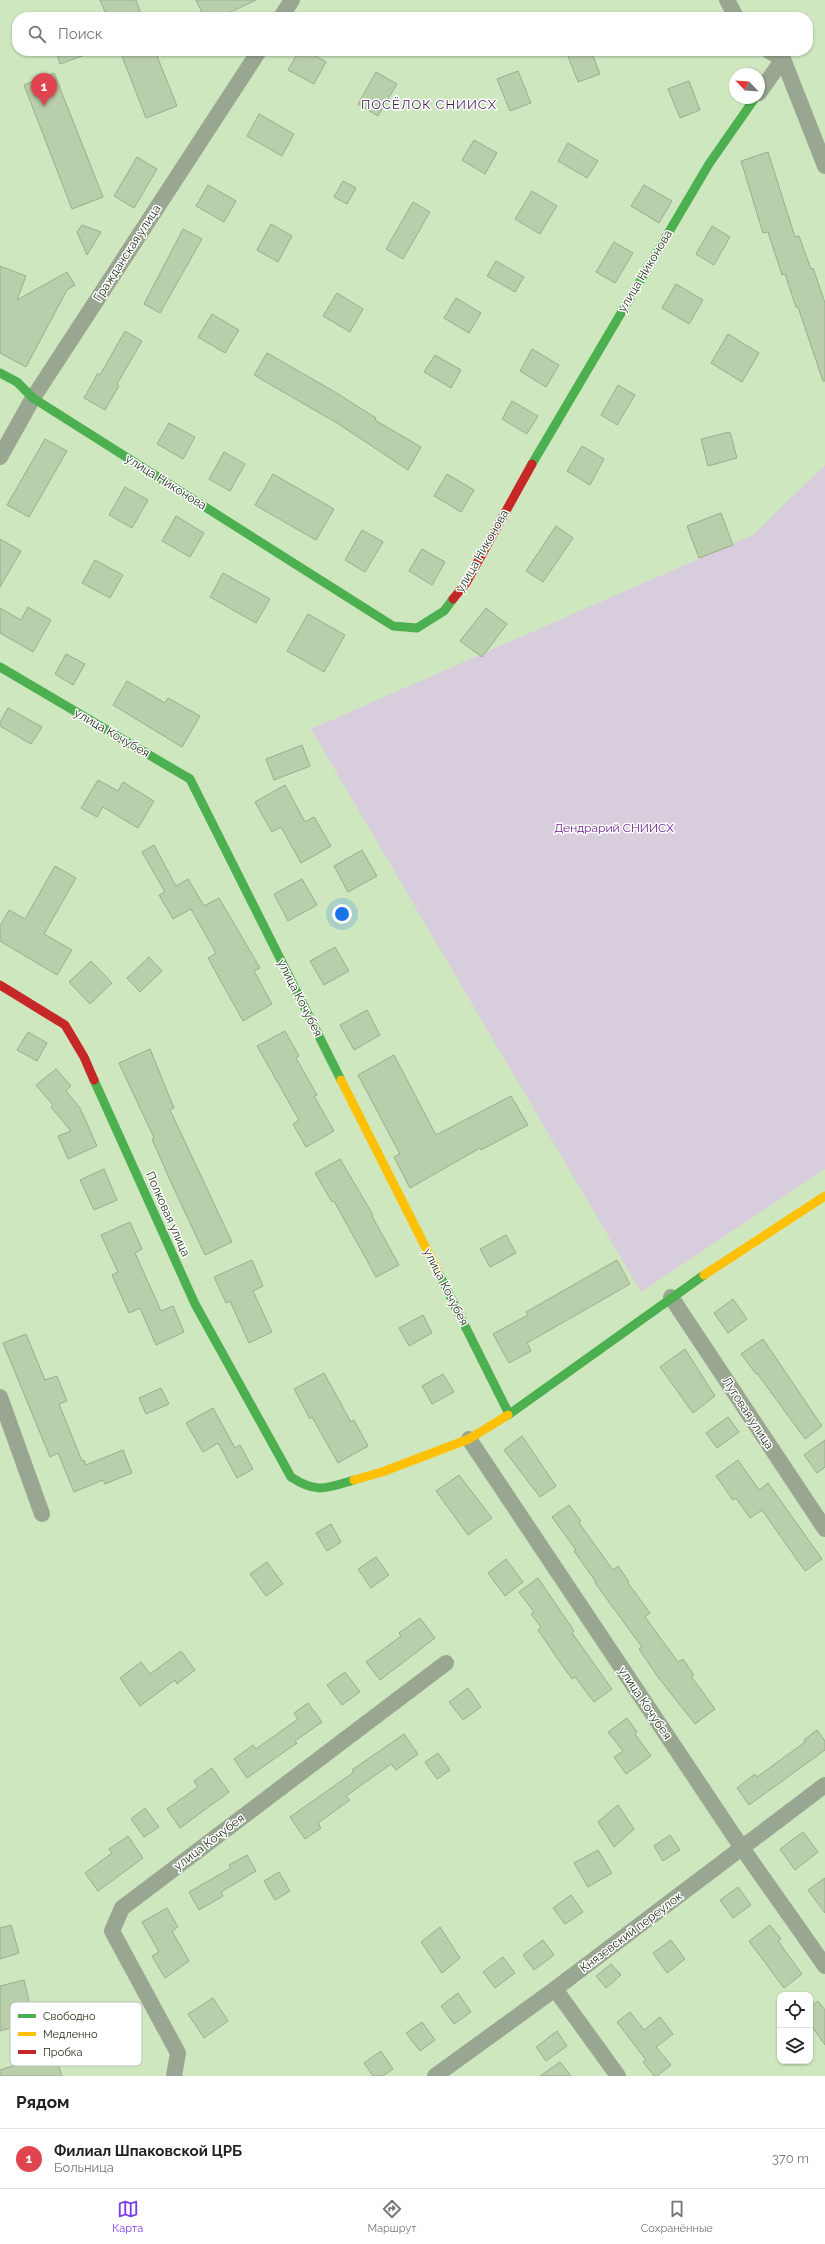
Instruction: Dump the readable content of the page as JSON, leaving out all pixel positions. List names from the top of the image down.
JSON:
{
  "streets": {
    "street": [
      "Гражданская улица",
      "улица Никонова",
      "улица Кочубея",
      "Полковая улица",
      "Луговая улица",
      "Князевский переулок"
    ]
  },
  "crossings": [
    ["Гражданская улица", "улица Никонова"],
    ["улица Кочубея", "Полковая улица"],
    ["улица Кочубея", "Князевский переулок"]
  ],
  "districts": ["ПОСЁЛОК СНИИСХ"],
  "parks": ["Дендрарий СНИИСХ"],
  "legend": ["Свободно", "Медленно", "Пробка"],
  "north": "top left",
  "page": {
    "search": "Поиск",
    "pins": "1",
    "heading": "Рядом",
    "list": [
      {
        "mark": "1",
        "name": "Филиал Шпаковской ЦРБ",
        "note": "Больница",
        "value": "370 m"
      }
    ],
    "nav": ["Карта", "Маршрут", "Сохранённые"]
  }
}
